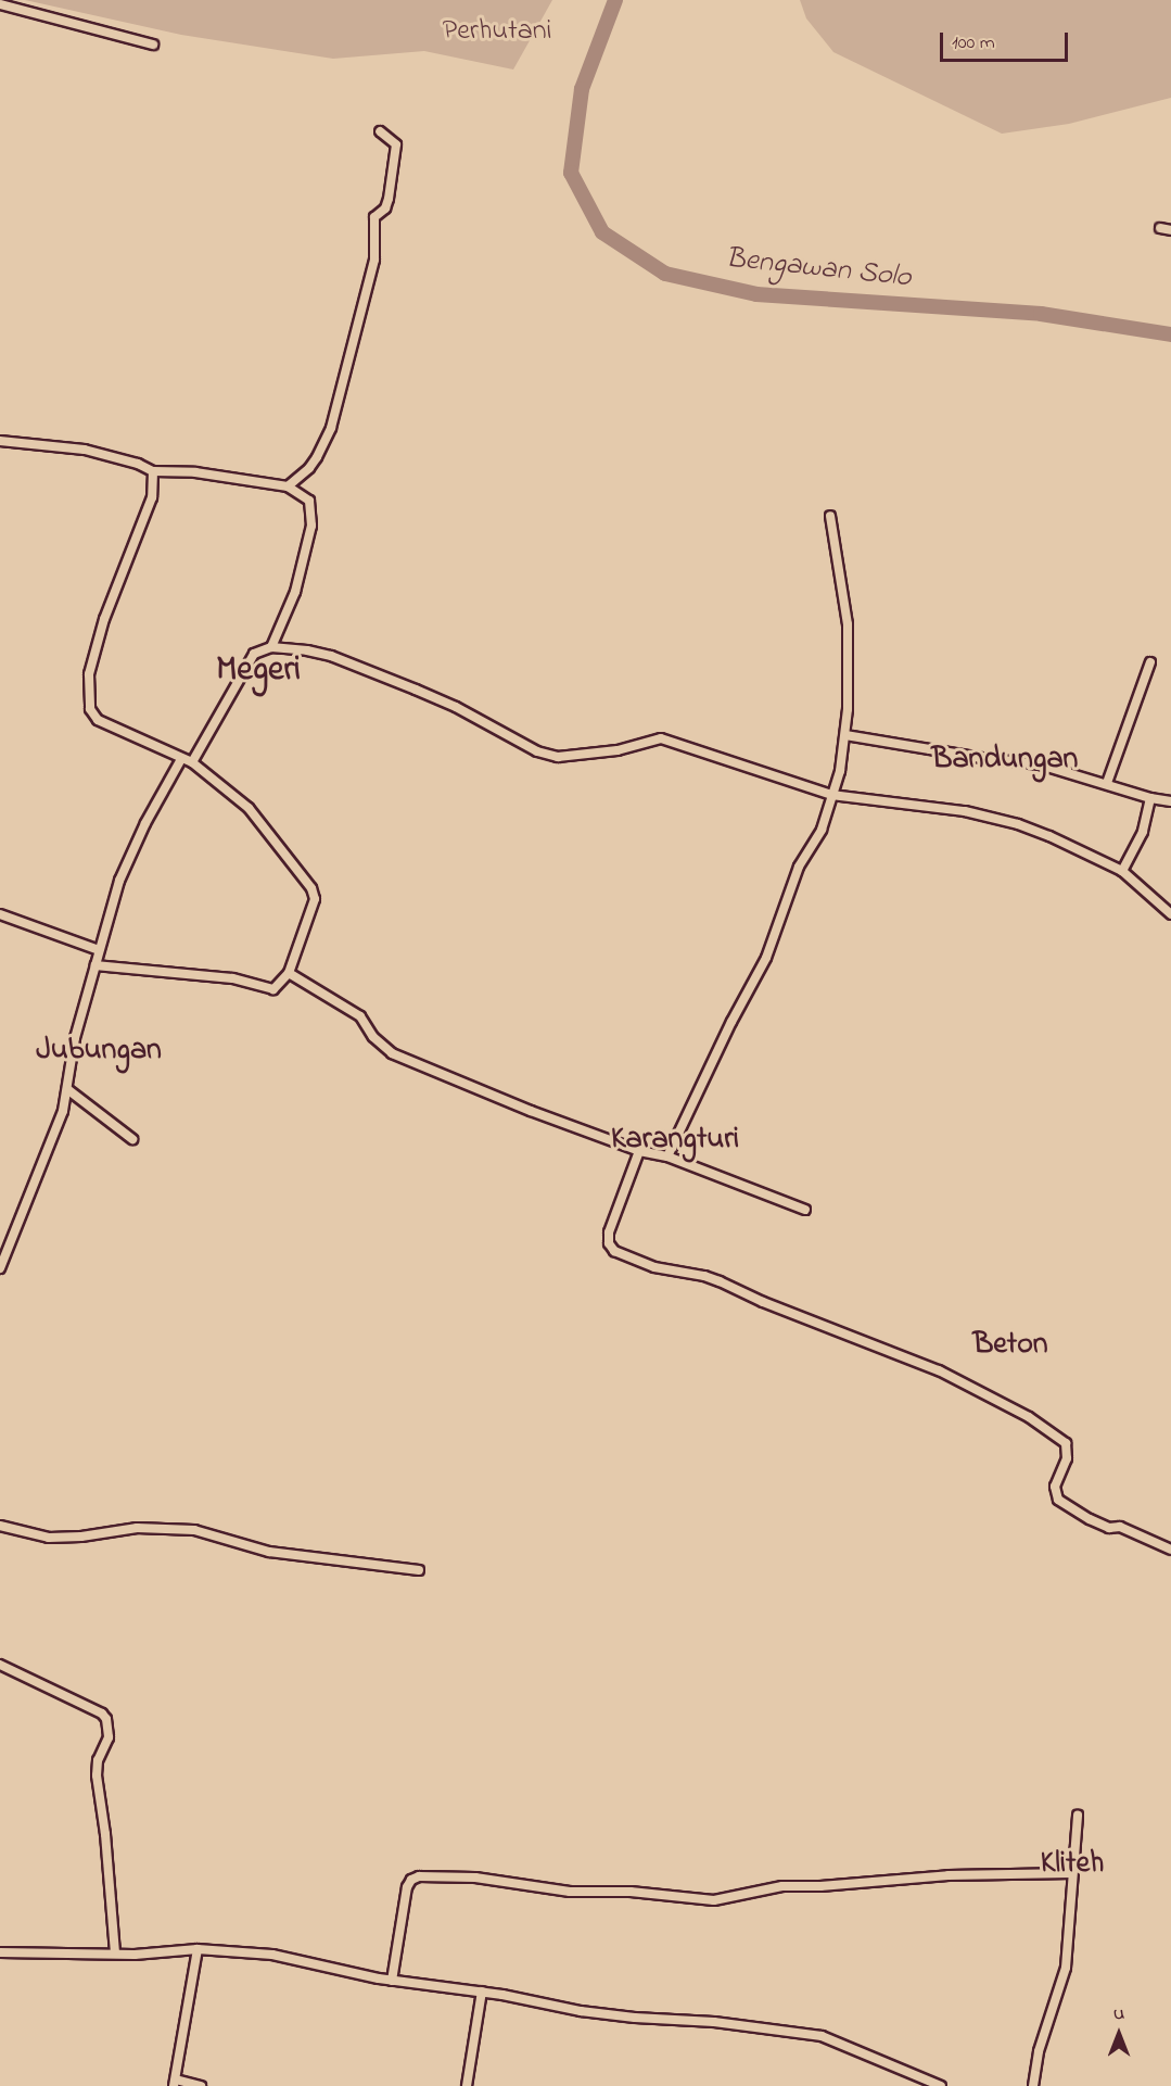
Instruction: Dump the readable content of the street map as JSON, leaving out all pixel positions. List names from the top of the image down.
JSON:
{
  "districts": [
    "Megeri",
    "Bandungan",
    "Jubungan",
    "Karangturi",
    "Beton",
    "Kliteh"
  ],
  "water": ["Bengawan Solo"],
  "parks": ["Perhutani"],
  "scale_bar": "100 m",
  "north": "top"
}
